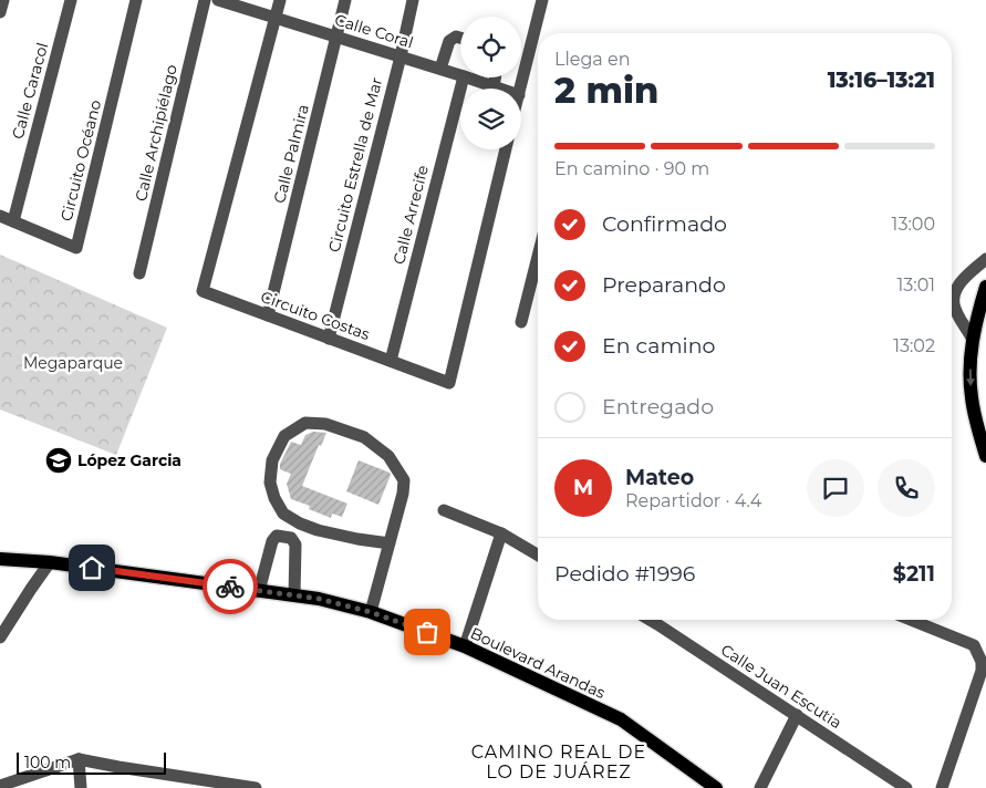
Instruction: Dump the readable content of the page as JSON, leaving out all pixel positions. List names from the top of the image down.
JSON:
{
  "streets": {
    "main road": ["Boulevard Arandas"],
    "street": [
      "Calle Coral",
      "Calle Caracol",
      "Calle Archipiélago",
      "Calle Palmira",
      "Circuito Océano",
      "Circuito Estrella de Mar",
      "Calle Arrecife",
      "Circuito Costas",
      "Calle Juan Escutia"
    ]
  },
  "crossings": [
    ["Calle Coral", "Calle Palmira"],
    ["Calle Coral", "Circuito Estrella de Mar"],
    ["Calle Coral", "Circuito Costas"],
    ["Calle Caracol", "Circuito Océano"],
    ["Calle Palmira", "Circuito Costas"],
    ["Circuito Estrella de Mar", "Circuito Costas"],
    ["Calle Arrecife", "Circuito Costas"]
  ],
  "districts": ["CAMINO REAL DE LO DE JUÁREZ"],
  "parks": ["Megaparque"],
  "places": {
    "school or university": ["López Garcia"]
  },
  "scale_bar": "100 m",
  "page": {
    "heading": ["2 min", "Llega en", "13:16–13:21"],
    "panel": [
      "Mateo",
      "Repartidor · 4.4",
      "Pedido #1996",
      "$211"
    ],
    "bar": "En camino · 90 m",
    "list": [
      ["Confirmado", "13:00"],
      ["Preparando", "13:01"],
      ["En camino", "13:02"],
      "Entregado"
    ],
    "round": "M",
    "scale": "100 m"
  }
}
